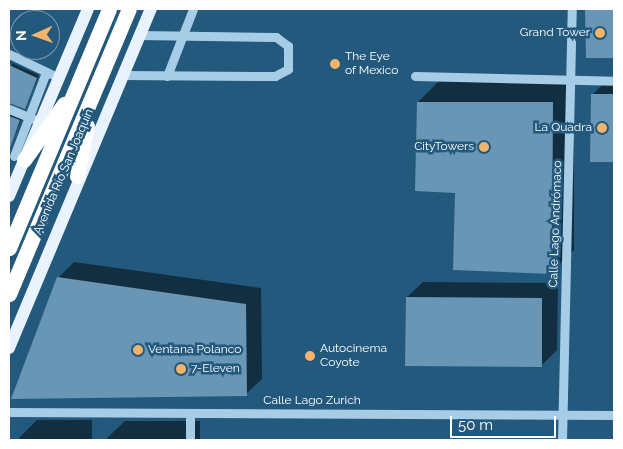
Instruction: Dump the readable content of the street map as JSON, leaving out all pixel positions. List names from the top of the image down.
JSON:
{
  "streets": {
    "highway": ["Avenida Río San Joaquín"],
    "street": ["Calle Lago Andrómaco", "Calle Lago Zurich"]
  },
  "crossings": [
    ["Calle Lago Andrómaco", "Calle Lago Zurich"]
  ],
  "places": [
    "Grand Tower",
    "The Eye of Mexico",
    "La Quadra",
    "CityTowers",
    "Ventana Polanco",
    "Autocinema Coyote",
    "7-Eleven"
  ],
  "scale_bar": "50 m",
  "north": "left"
}
